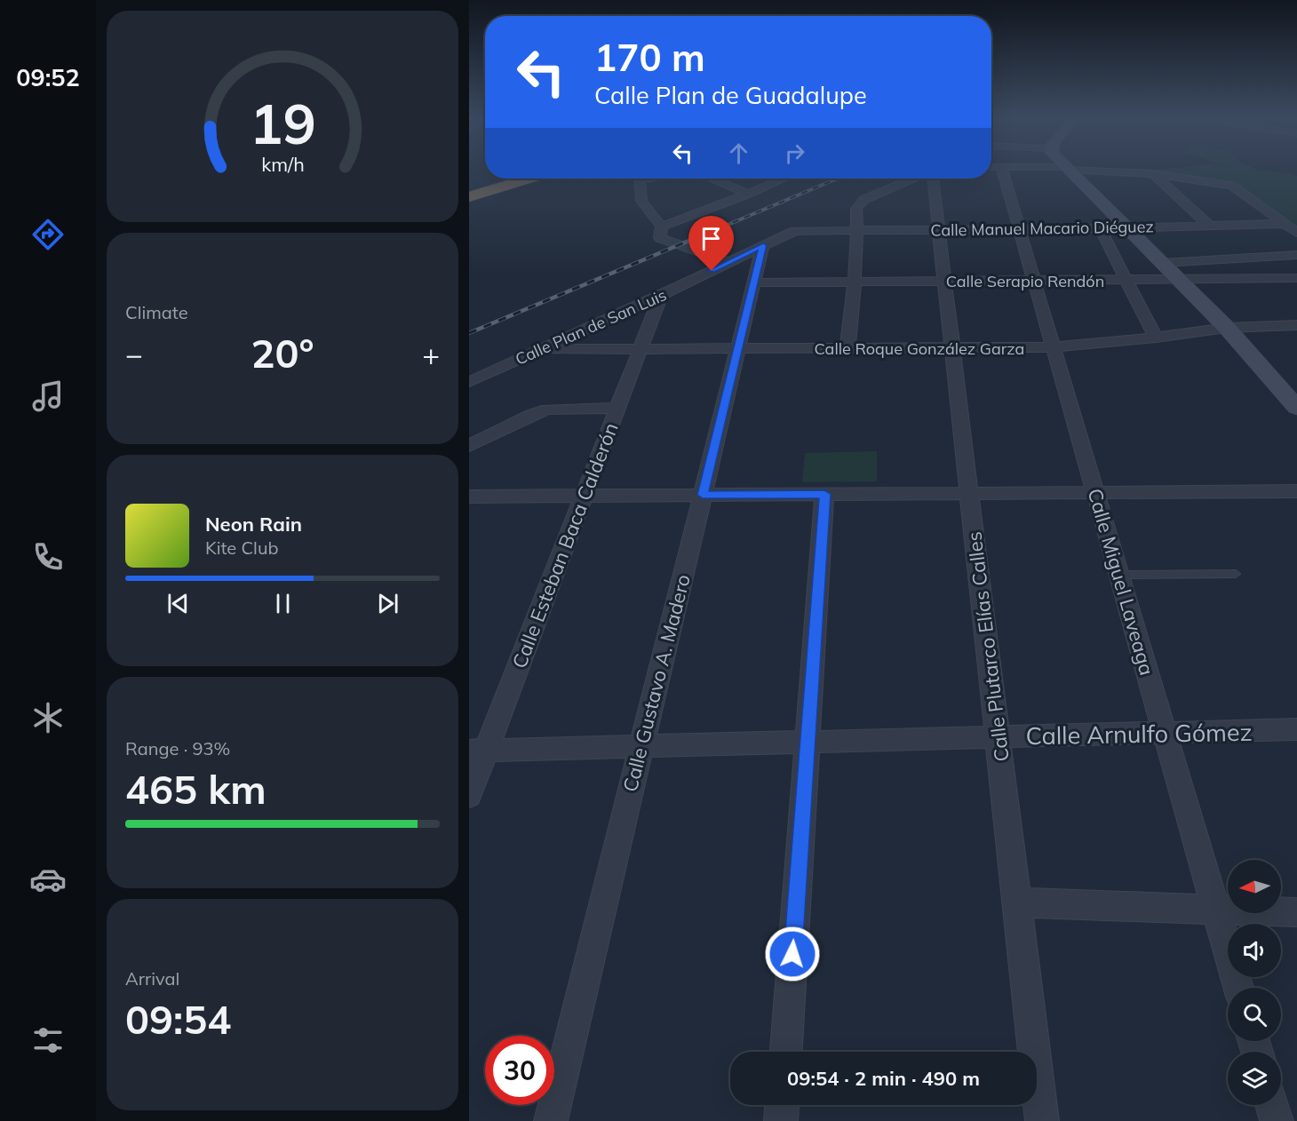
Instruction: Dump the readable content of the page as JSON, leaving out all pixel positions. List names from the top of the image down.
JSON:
{
  "streets": {
    "street": [
      "Calle Manuel Macario Diéguez",
      "Calle Serapio Rendón",
      "Calle Plan de San Luis",
      "Calle Roque González Garza",
      "Calle Esteban Baca Calderón",
      "Calle Miguel Laveaga",
      "Calle Plutarco Elías Calles",
      "Calle Gustavo A. Madero",
      "Calle Arnulfo Gómez"
    ]
  },
  "crossings": [
    ["Calle Manuel Macario Diéguez", "Calle Plan de San Luis"],
    ["Calle Manuel Macario Diéguez", "Calle Miguel Laveaga"],
    ["Calle Manuel Macario Diéguez", "Calle Plutarco Elías Calles"],
    ["Calle Serapio Rendón", "Calle Miguel Laveaga"],
    ["Calle Serapio Rendón", "Calle Plutarco Elías Calles"],
    ["Calle Serapio Rendón", "Calle Gustavo A. Madero"],
    ["Calle Plan de San Luis", "Calle Roque González Garza"],
    ["Calle Plan de San Luis", "Calle Esteban Baca Calderón"],
    ["Calle Plan de San Luis", "Calle Gustavo A. Madero"],
    ["Calle Roque González Garza", "Calle Esteban Baca Calderón"],
    ["Calle Roque González Garza", "Calle Miguel Laveaga"],
    ["Calle Roque González Garza", "Calle Plutarco Elías Calles"],
    ["Calle Roque González Garza", "Calle Gustavo A. Madero"],
    ["Calle Esteban Baca Calderón", "Calle Arnulfo Gómez"],
    ["Calle Miguel Laveaga", "Calle Arnulfo Gómez"],
    ["Calle Plutarco Elías Calles", "Calle Arnulfo Gómez"],
    ["Calle Gustavo A. Madero", "Calle Arnulfo Gómez"]
  ],
  "north": "left",
  "page": {
    "tabs": "09:52",
    "turn": ["170 m", "Calle Plan de Guadalupe"],
    "tile": [
      "Climate",
      ["Range · 93%", "465 km"],
      ["Arrival", "09:54"]
    ],
    "heat": ["−", "20°", "+"],
    "song": ["Neon Rain", "Kite Club"],
    "limit": "30",
    "trip": "09:54 · 2 min · 490 m",
    "gauge": ["19", "km/h"]
  }
}
